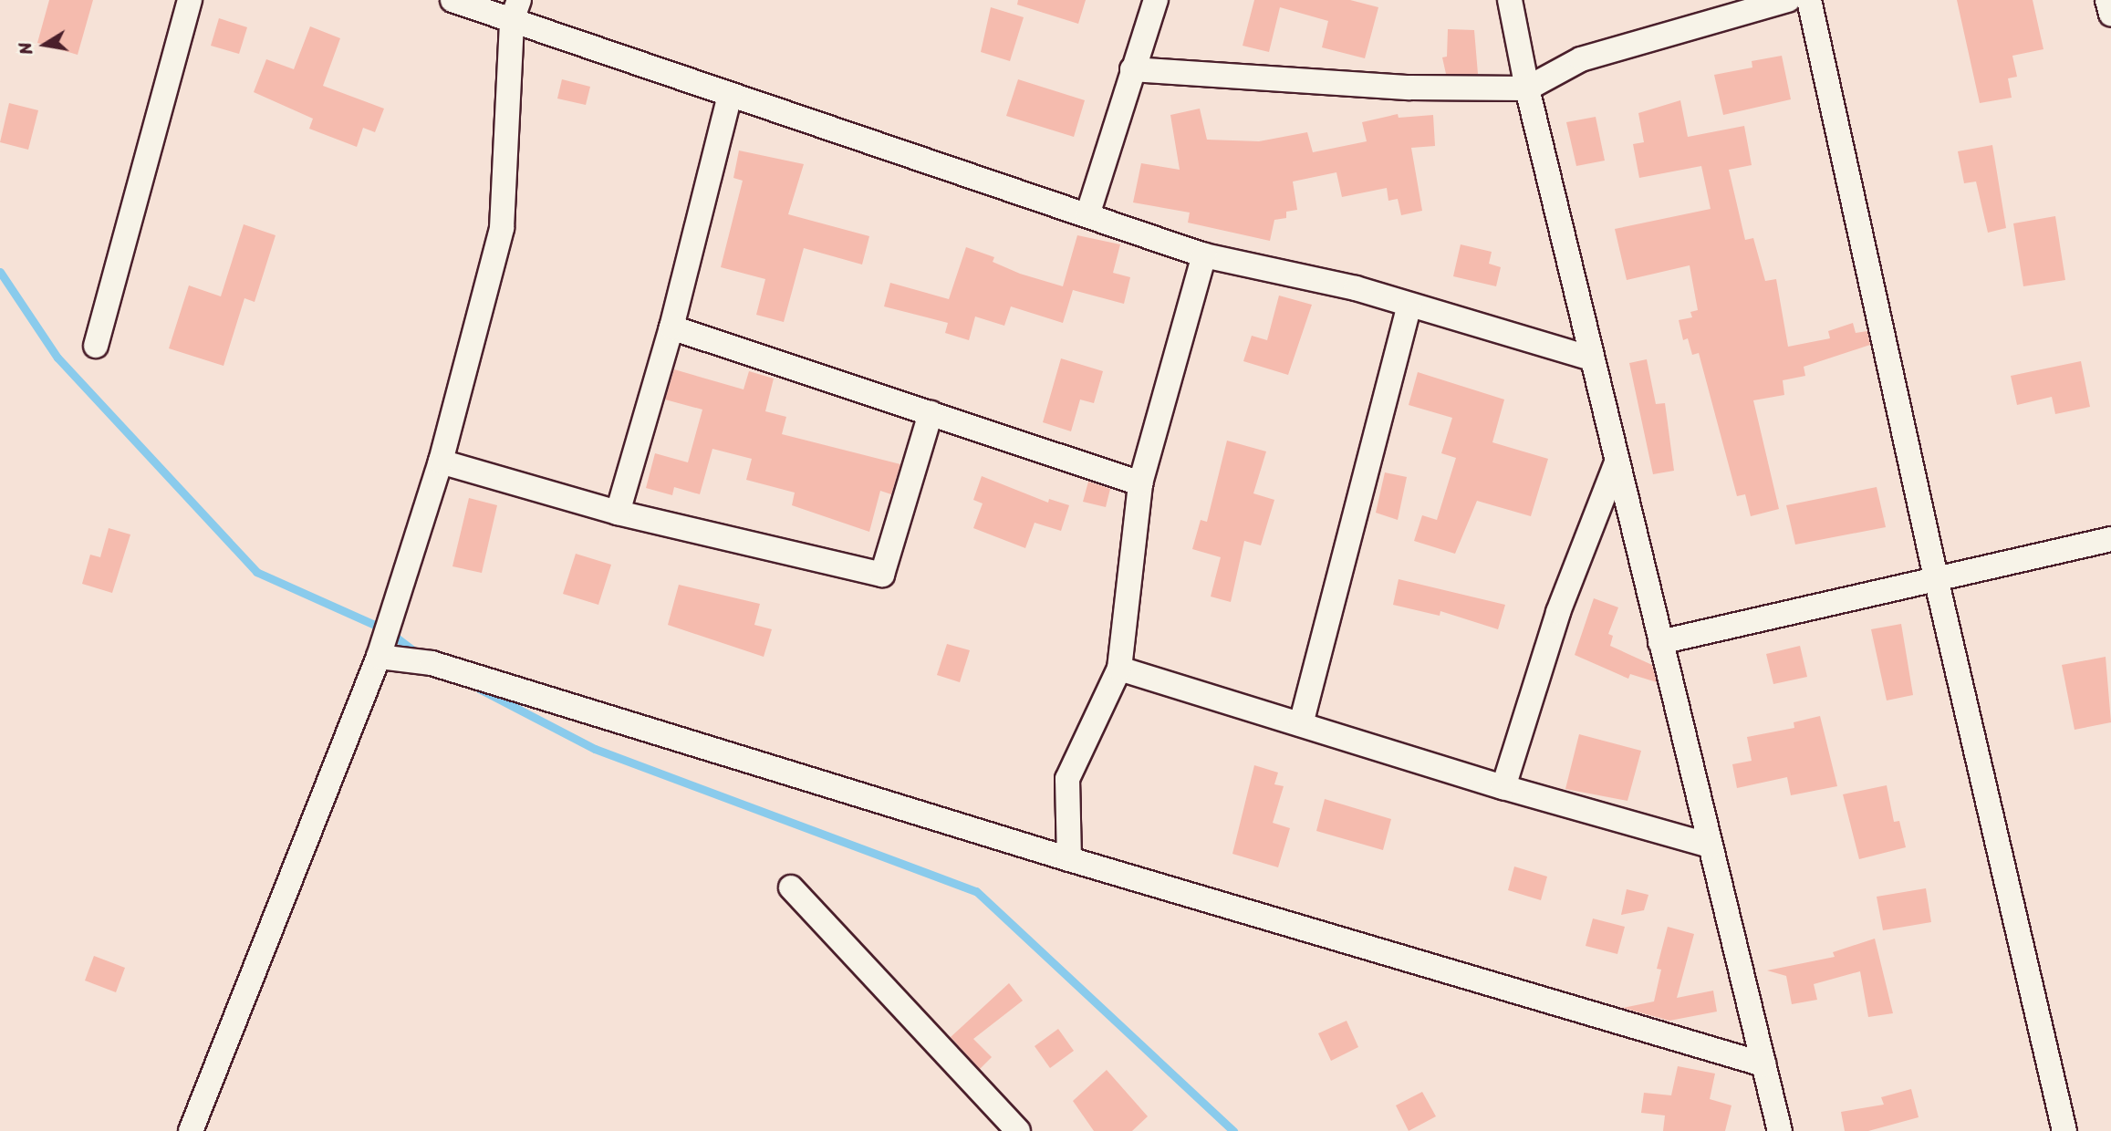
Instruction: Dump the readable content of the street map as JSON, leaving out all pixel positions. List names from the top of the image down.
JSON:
{
  "north": "left"
}
